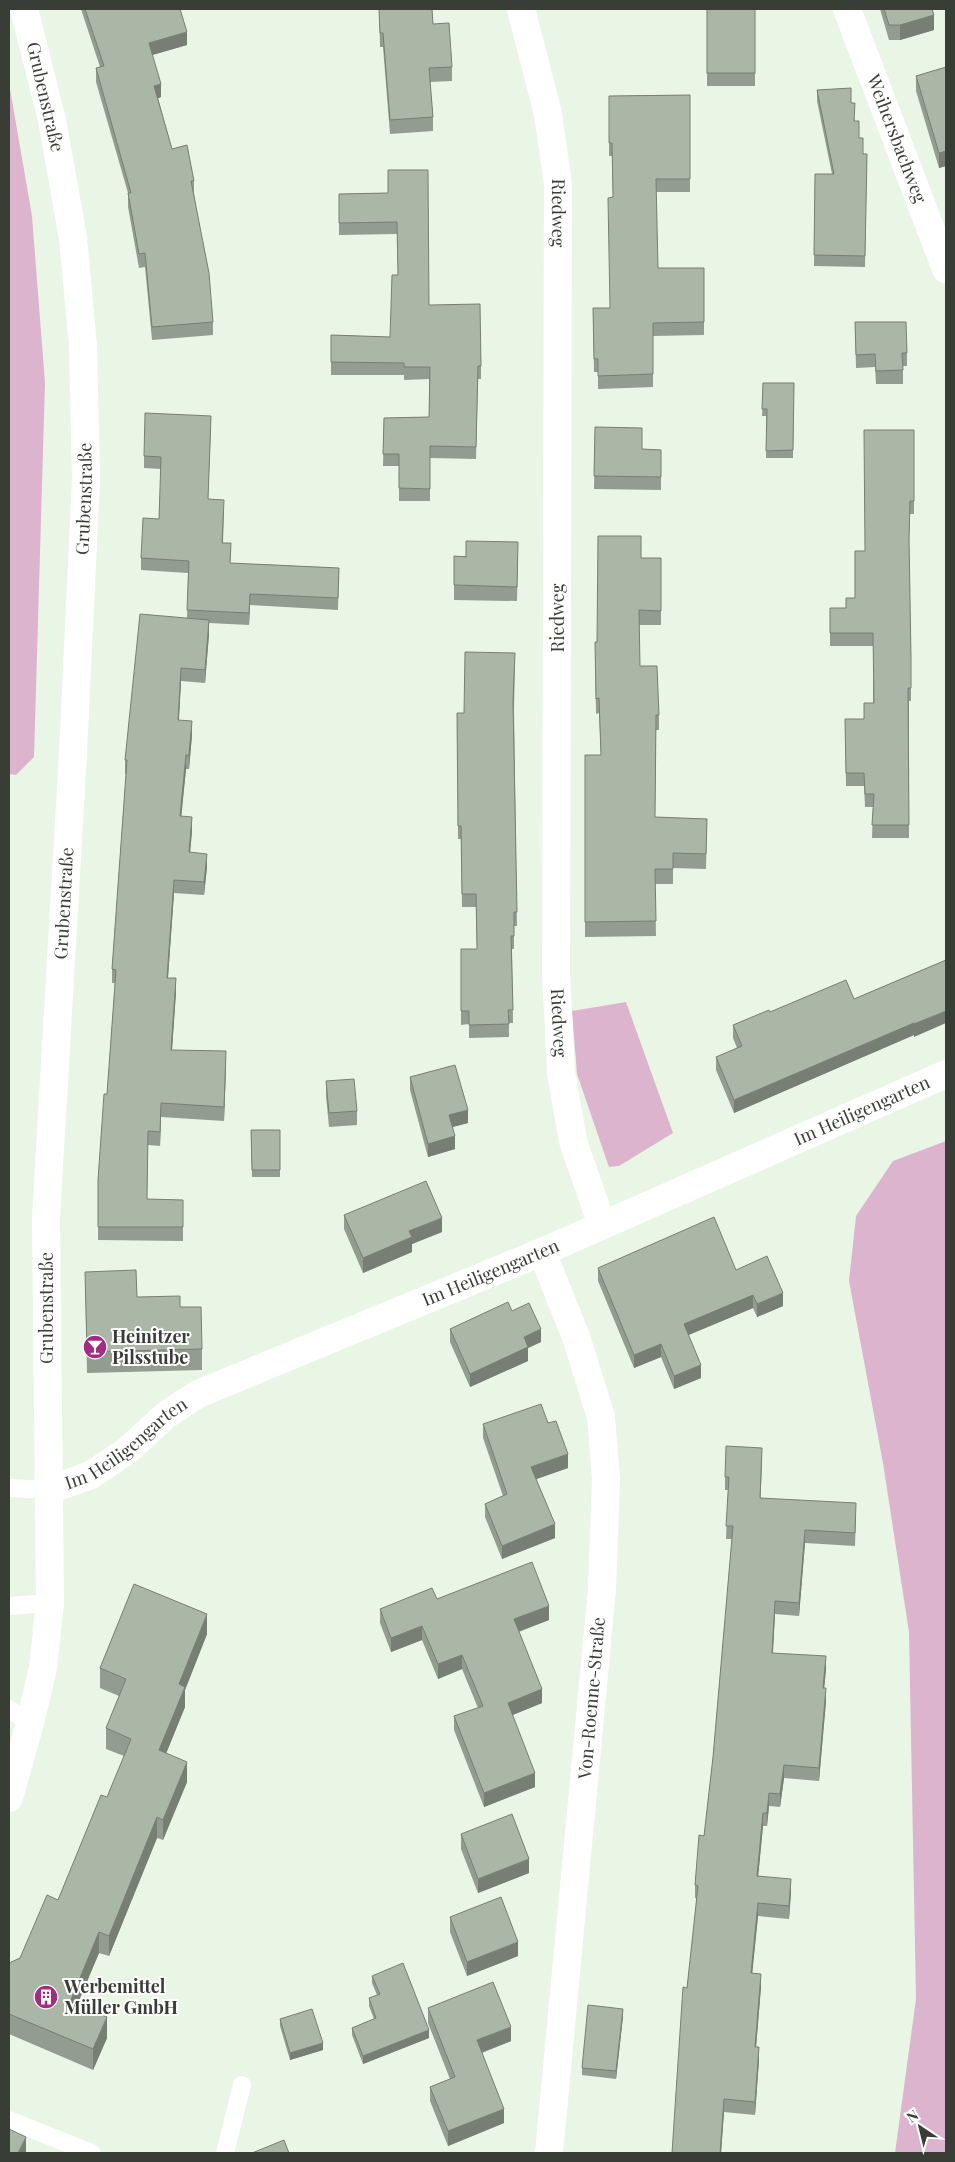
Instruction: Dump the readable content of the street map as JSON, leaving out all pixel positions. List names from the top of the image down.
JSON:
{
  "streets": {
    "street": [
      "Grubenstraße",
      "Weihersbachweg",
      "Riedweg",
      "Im Heiligengarten",
      "Von-Roenne-Straße"
    ]
  },
  "crossings": [
    ["Grubenstraße", "Im Heiligengarten"],
    ["Riedweg", "Im Heiligengarten"],
    ["Im Heiligengarten", "Von-Roenne-Straße"]
  ],
  "places": {
    "bar": ["Heinitzer Pilsstube"],
    "building": ["Werbemittel Müller GmbH"]
  },
  "north": "top left"
}
